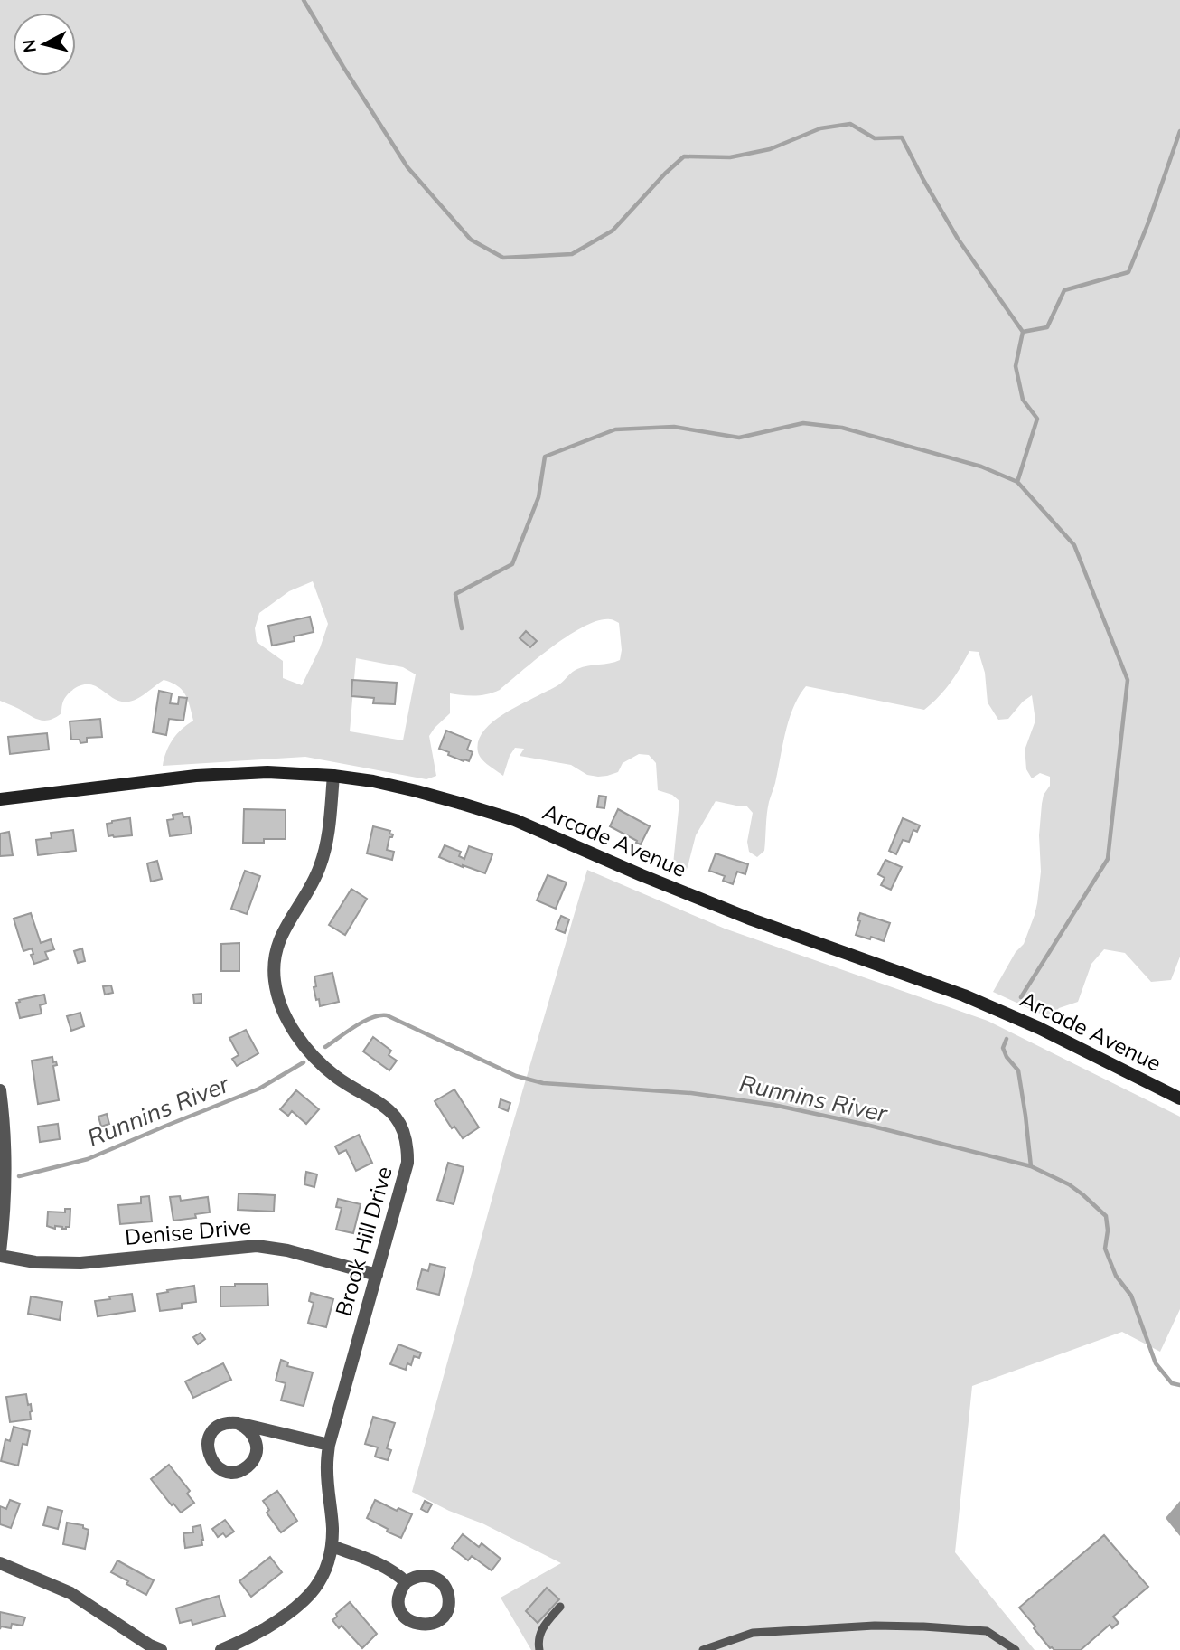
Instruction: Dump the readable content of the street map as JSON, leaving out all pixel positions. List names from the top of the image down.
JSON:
{
  "streets": {
    "main road": ["Arcade Avenue"],
    "street": ["Denise Drive", "Brook Hill Drive"]
  },
  "crossings": [
    ["Arcade Avenue", "Brook Hill Drive"],
    ["Denise Drive", "Brook Hill Drive"]
  ],
  "water": ["Runnins River"],
  "north": "left"
}
